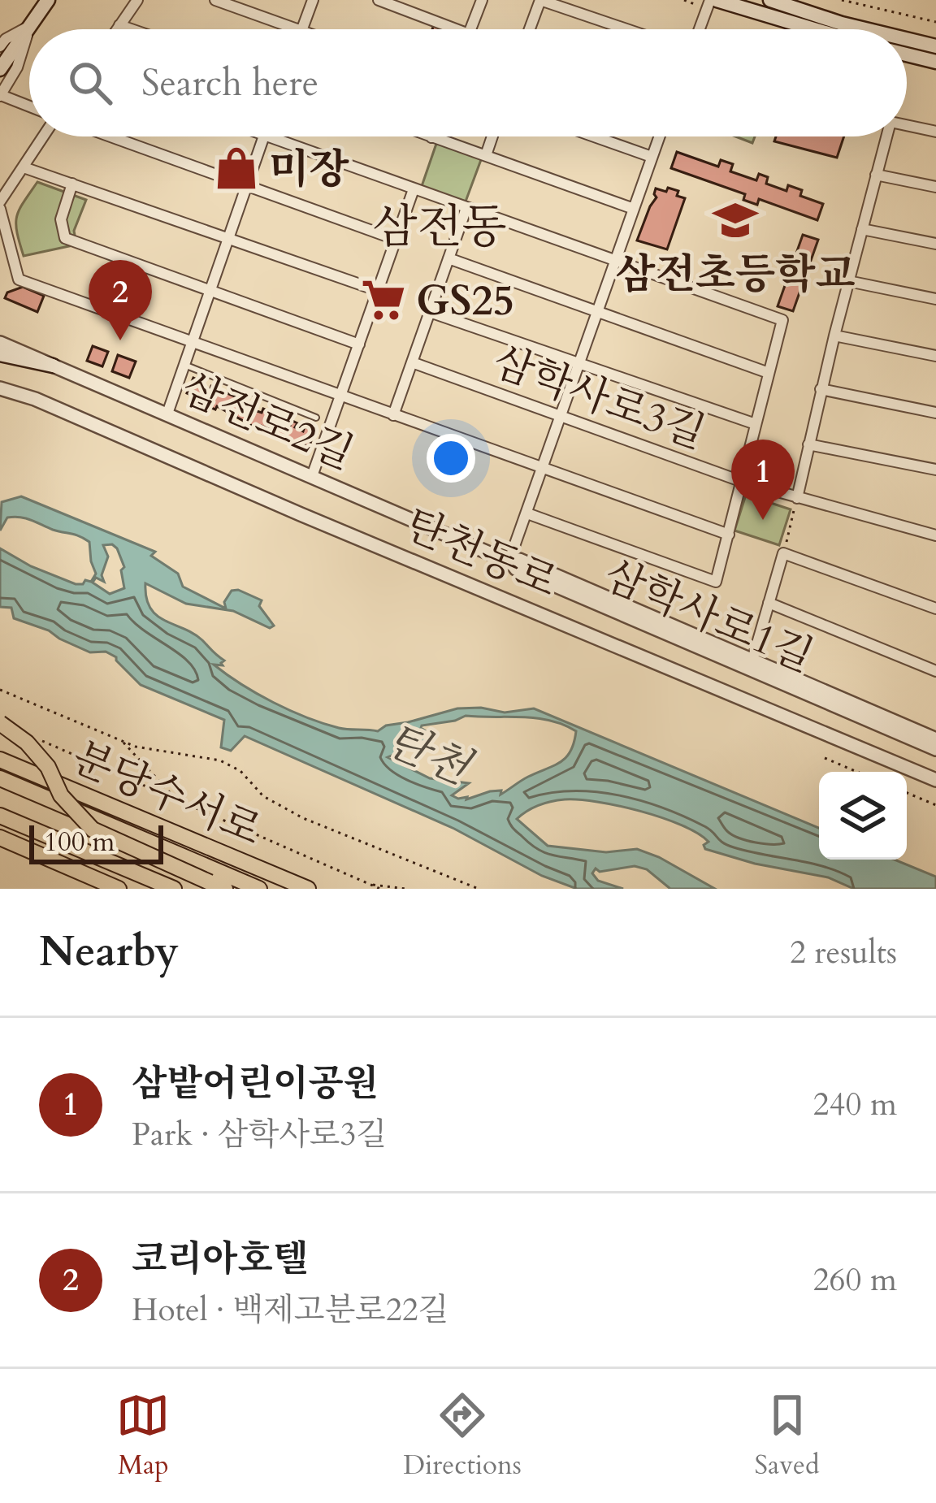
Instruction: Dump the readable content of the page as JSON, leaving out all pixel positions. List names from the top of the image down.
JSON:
{
  "streets": {
    "main road": ["분당수서로"],
    "street": [
      "삼학사로3길",
      "삼전로2길",
      "탄천동로",
      "삼학사로1길"
    ]
  },
  "crossings": [
    ["삼전로2길", "삼학사로1길"]
  ],
  "districts": ["삼전동"],
  "water": ["탄천"],
  "places": {
    "shop": ["미장"],
    "school or university": ["삼전초등학교"],
    "supermarket": ["GS25"]
  },
  "scale_bar": "100 m",
  "page": {
    "search": "Search here",
    "pins": ["2", "1"],
    "scale": "100 m",
    "heading": ["Nearby", "2 results"],
    "list": [
      {
        "mark": "1",
        "name": "삼밭어린이공원",
        "note": "Park · 삼학사로3길",
        "value": "240 m"
      },
      {
        "mark": "2",
        "name": "코리아호텔",
        "note": "Hotel · 백제고분로22길",
        "value": "260 m"
      }
    ],
    "nav": ["Map", "Directions", "Saved"]
  }
}
